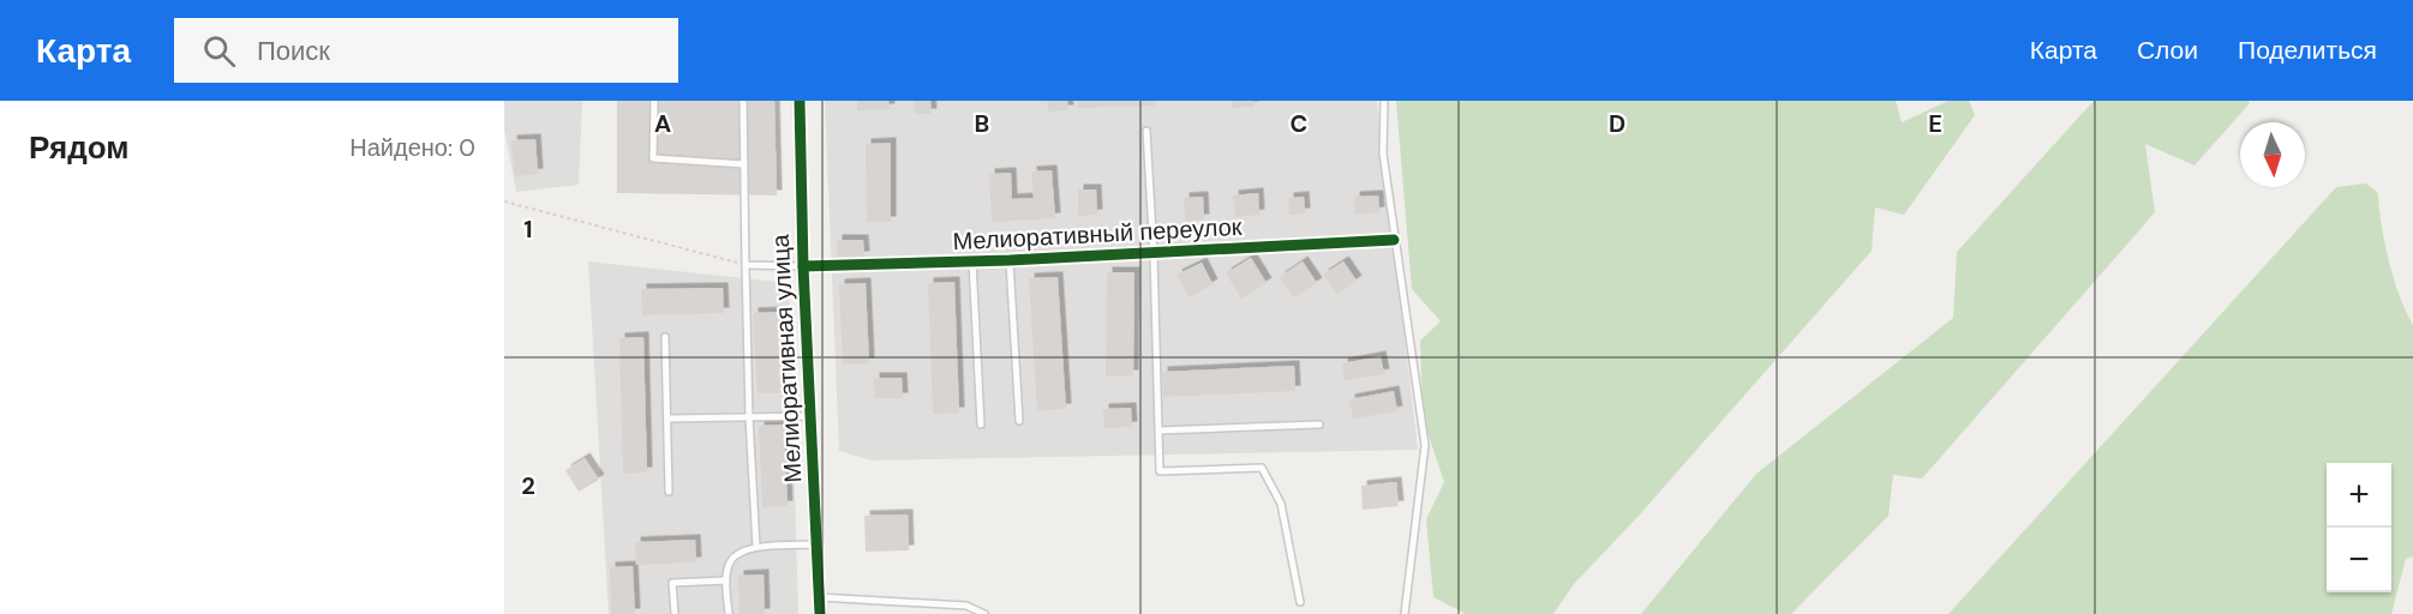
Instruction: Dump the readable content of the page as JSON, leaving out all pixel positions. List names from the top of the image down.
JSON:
{
  "streets": {
    "street": ["Мелиоративный переулок", "Мелиоративная улица"]
  },
  "crossings": [
    ["Мелиоративный переулок", "Мелиоративная улица"]
  ],
  "north": "bottom",
  "page": {
    "header": "Карта",
    "search": "Поиск",
    "nav": ["Карта", "Слои", "Поделиться"],
    "heading": ["Рядом", "Найдено: 0"],
    "map_buttons": ["+", "−"]
  },
  "grid": {
    "columns": [
      "A",
      "B",
      "C",
      "D",
      "E"
    ],
    "rows": ["1", "2"]
  }
}
